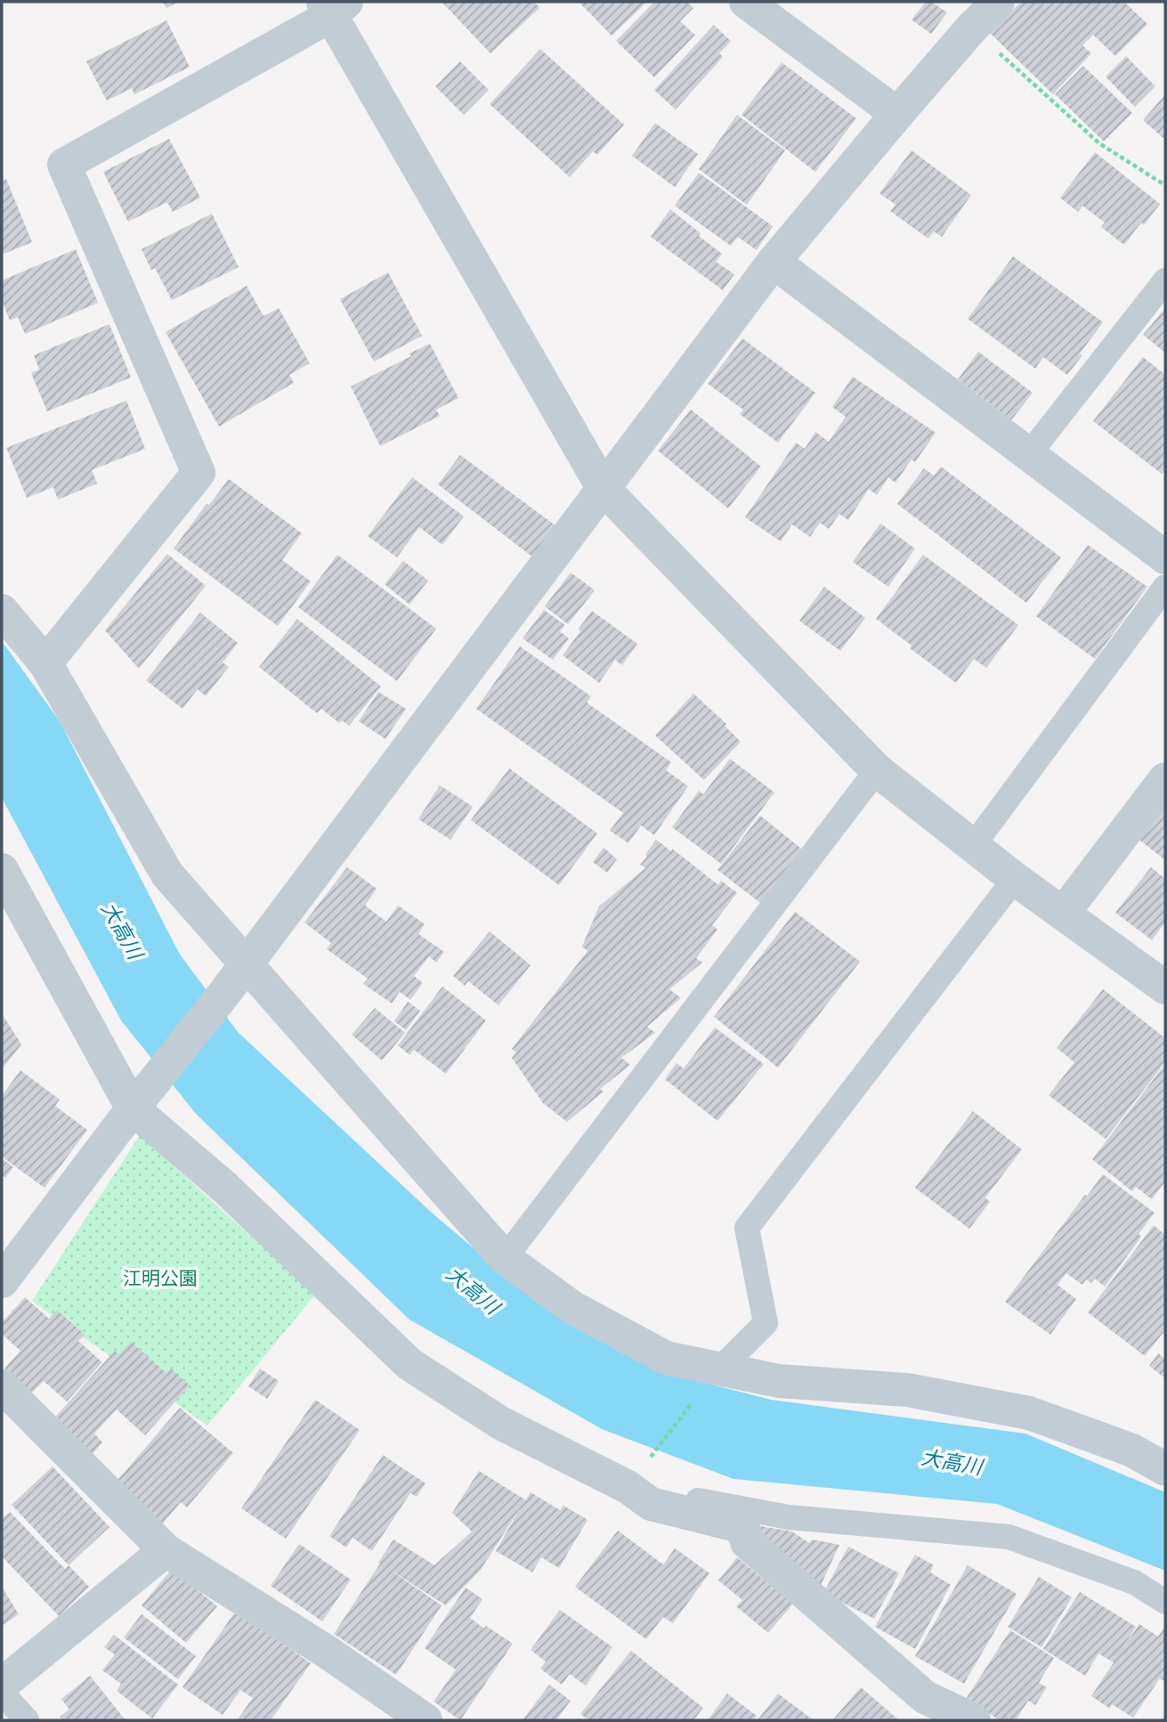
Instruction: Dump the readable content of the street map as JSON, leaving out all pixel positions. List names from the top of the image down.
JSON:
{
  "water": ["大高川"],
  "parks": ["江明公園"]
}
